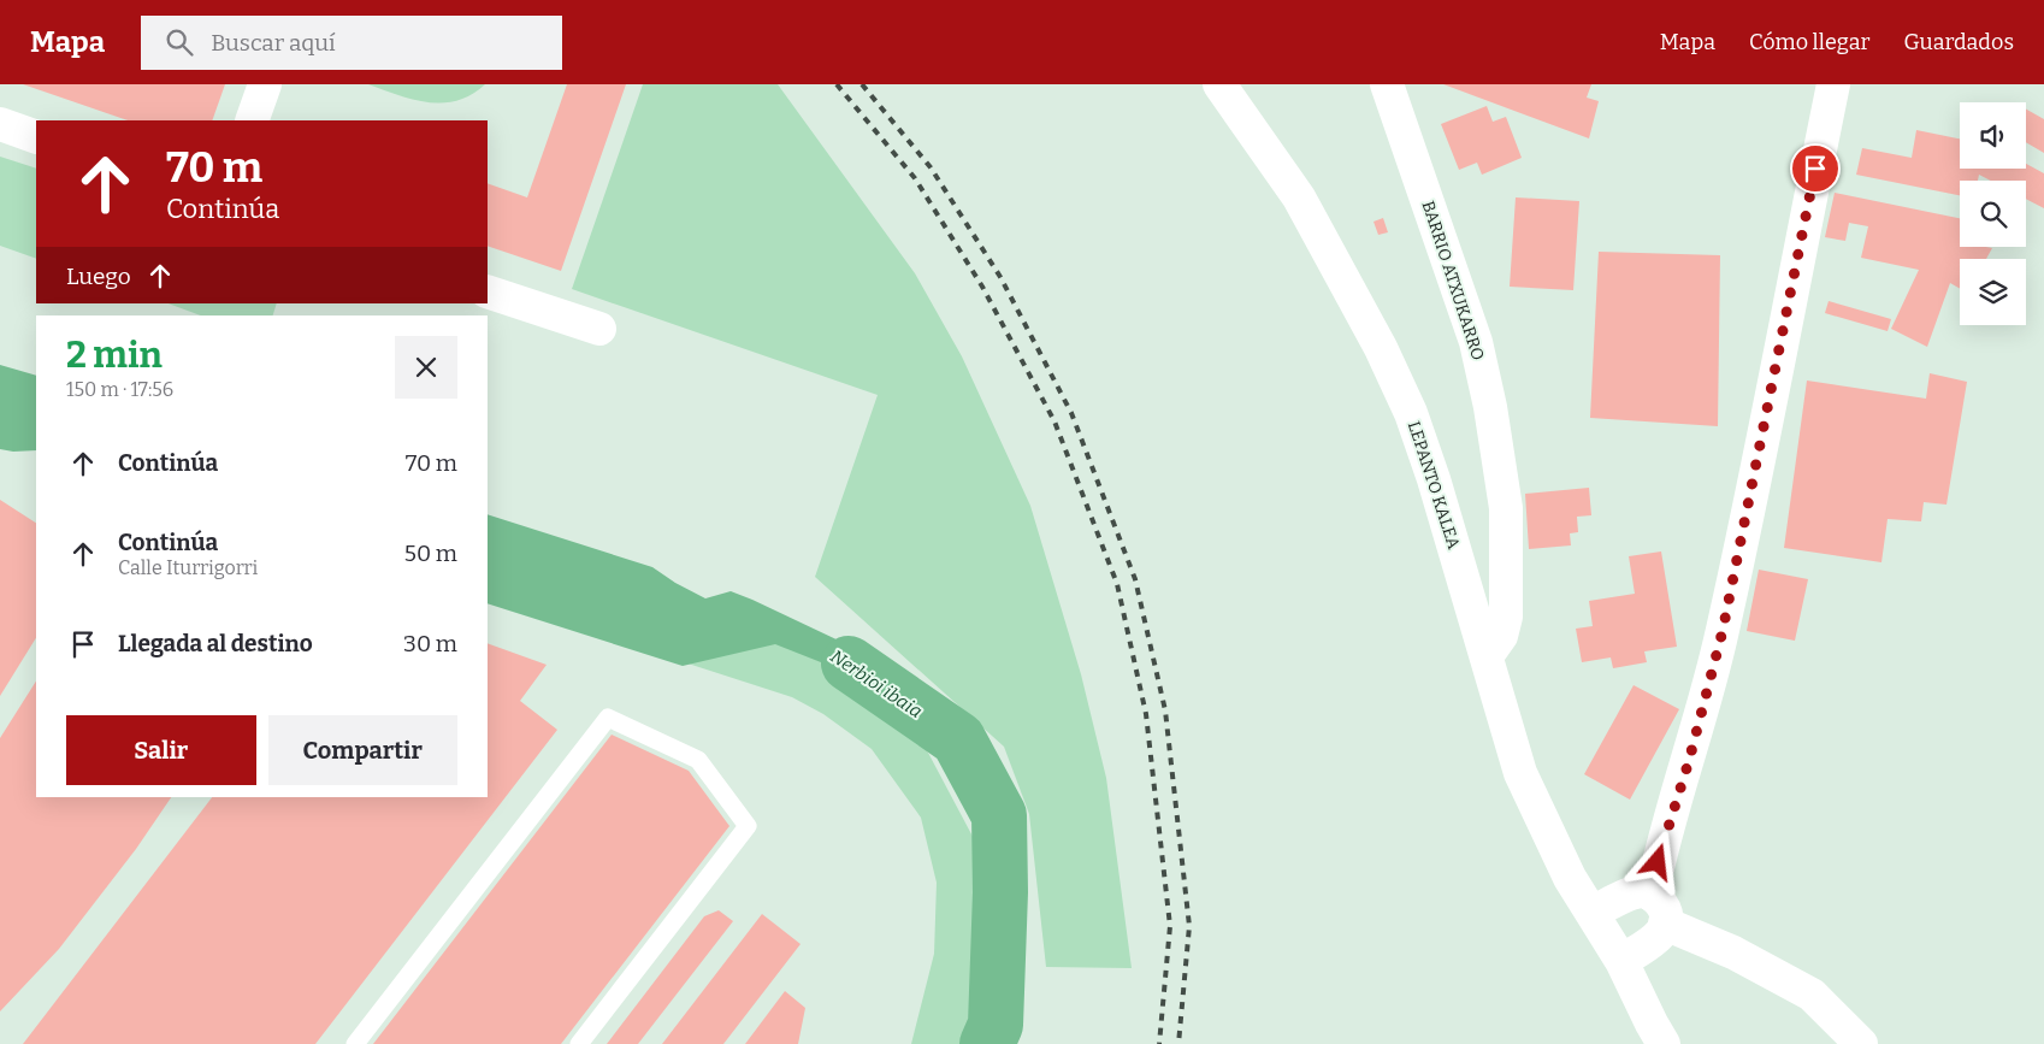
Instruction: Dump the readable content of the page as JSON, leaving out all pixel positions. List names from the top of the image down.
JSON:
{
  "streets": {
    "street": ["BARRIO ATXUKARRO", "LEPANTO KALEA"]
  },
  "crossings": [
    ["BARRIO ATXUKARRO", "LEPANTO KALEA"]
  ],
  "water": ["Nerbioi ibaia"],
  "page": {
    "header": "Mapa",
    "search": "Buscar aquí",
    "nav": ["Mapa", "Cómo llegar", "Guardados"],
    "turn": ["70 m", "Continúa"],
    "then": "Luego",
    "heading": ["2 min", "150 m · 17:56"],
    "list": [
      {
        "name": "Continúa",
        "value": "70 m"
      },
      {
        "name": "Continúa",
        "note": "Calle Iturrigorri",
        "value": "50 m"
      },
      {
        "name": "Llegada al destino",
        "value": "30 m"
      }
    ],
    "buttons": ["Salir", "Compartir"]
  }
}
